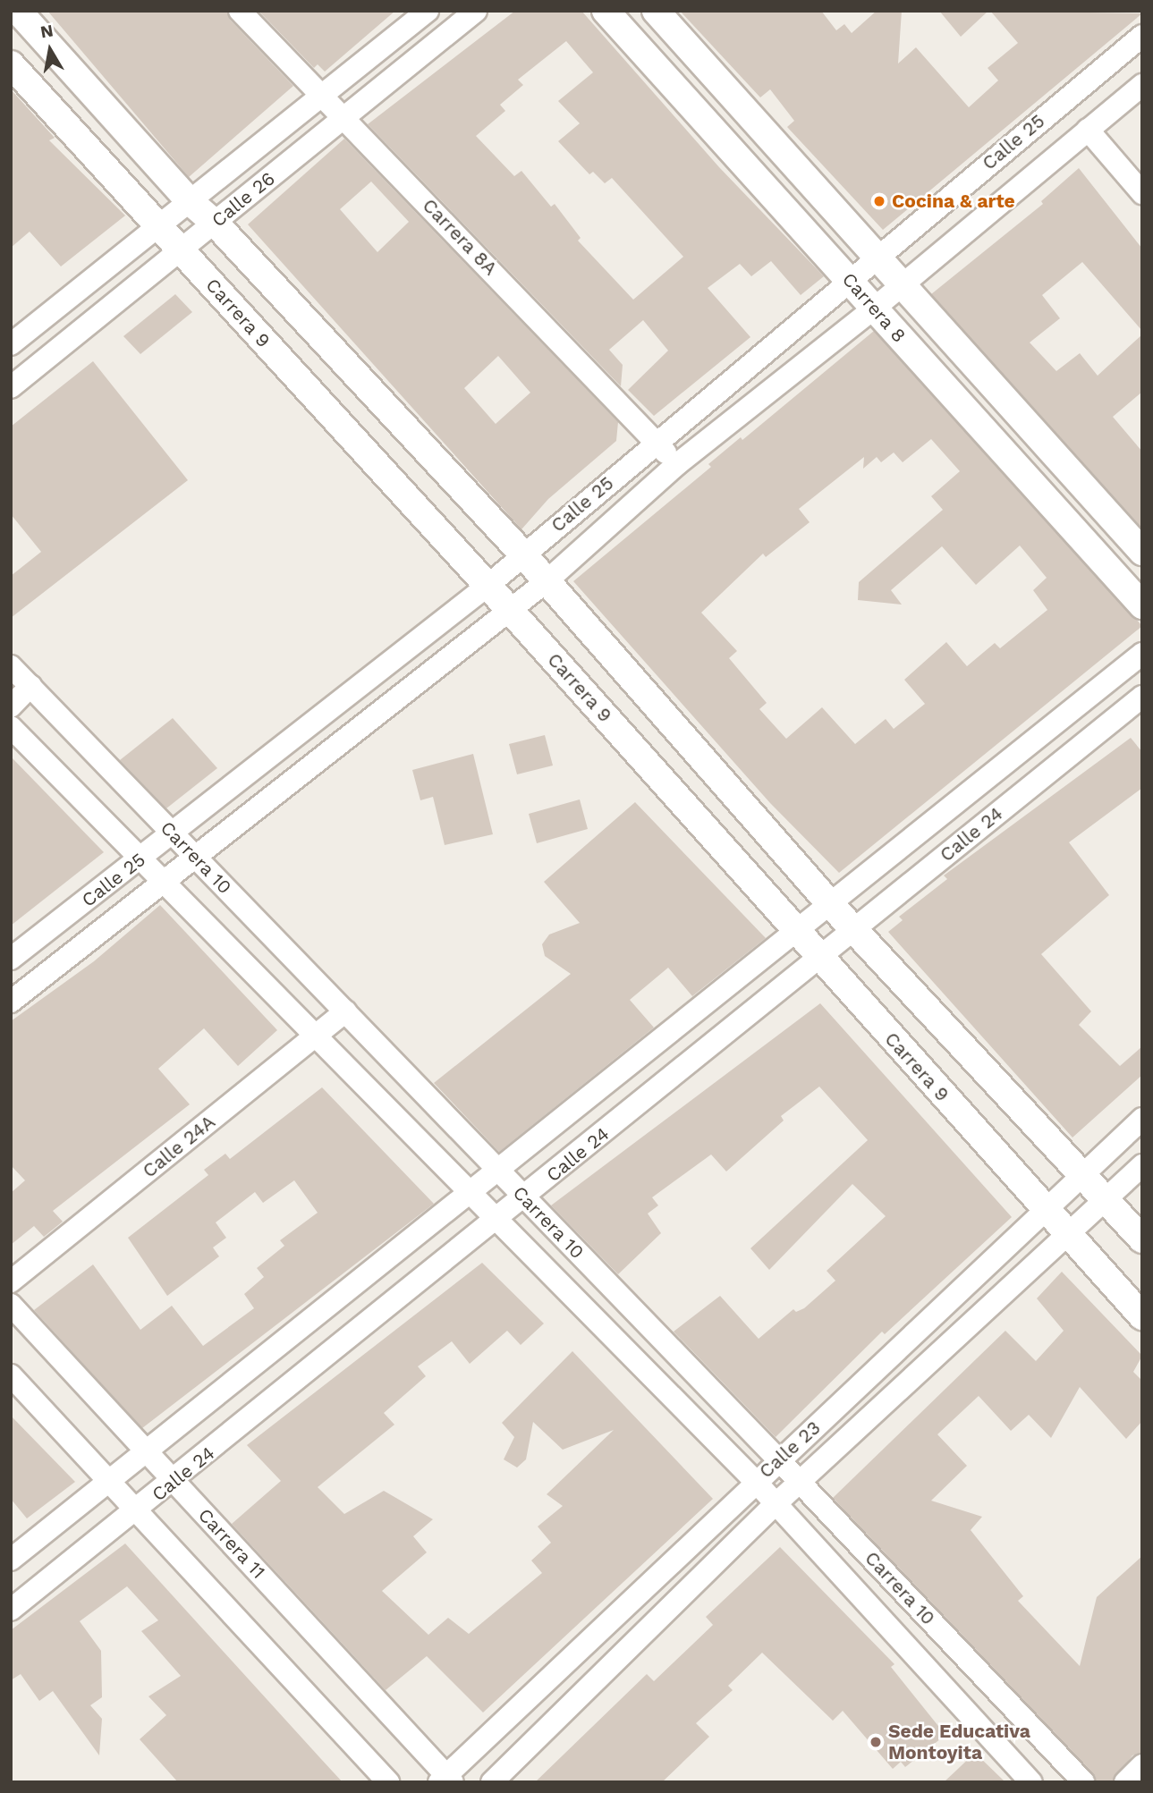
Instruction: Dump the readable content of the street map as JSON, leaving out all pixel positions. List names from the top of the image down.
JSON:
{
  "streets": {
    "street": [
      "Calle 25",
      "Calle 26",
      "Carrera 8A",
      "Carrera 8",
      "Carrera 9",
      "Calle 24",
      "Carrera 10",
      "Calle 24A",
      "Calle 23",
      "Carrera 11"
    ]
  },
  "crossings": [
    ["Calle 25", "Carrera 8A"],
    ["Calle 25", "Carrera 8"],
    ["Calle 25", "Carrera 9"],
    ["Calle 25", "Carrera 10"],
    ["Calle 26", "Carrera 8A"],
    ["Calle 26", "Carrera 9"],
    ["Carrera 9", "Calle 24"],
    ["Carrera 9", "Calle 23"],
    ["Calle 24", "Carrera 10"],
    ["Calle 24", "Carrera 11"],
    ["Carrera 10", "Calle 24A"],
    ["Carrera 10", "Calle 23"],
    ["Calle 23", "Carrera 11"]
  ],
  "places": ["Cocina & arte", "Sede Educativa Montoyita"],
  "north": "top"
}
